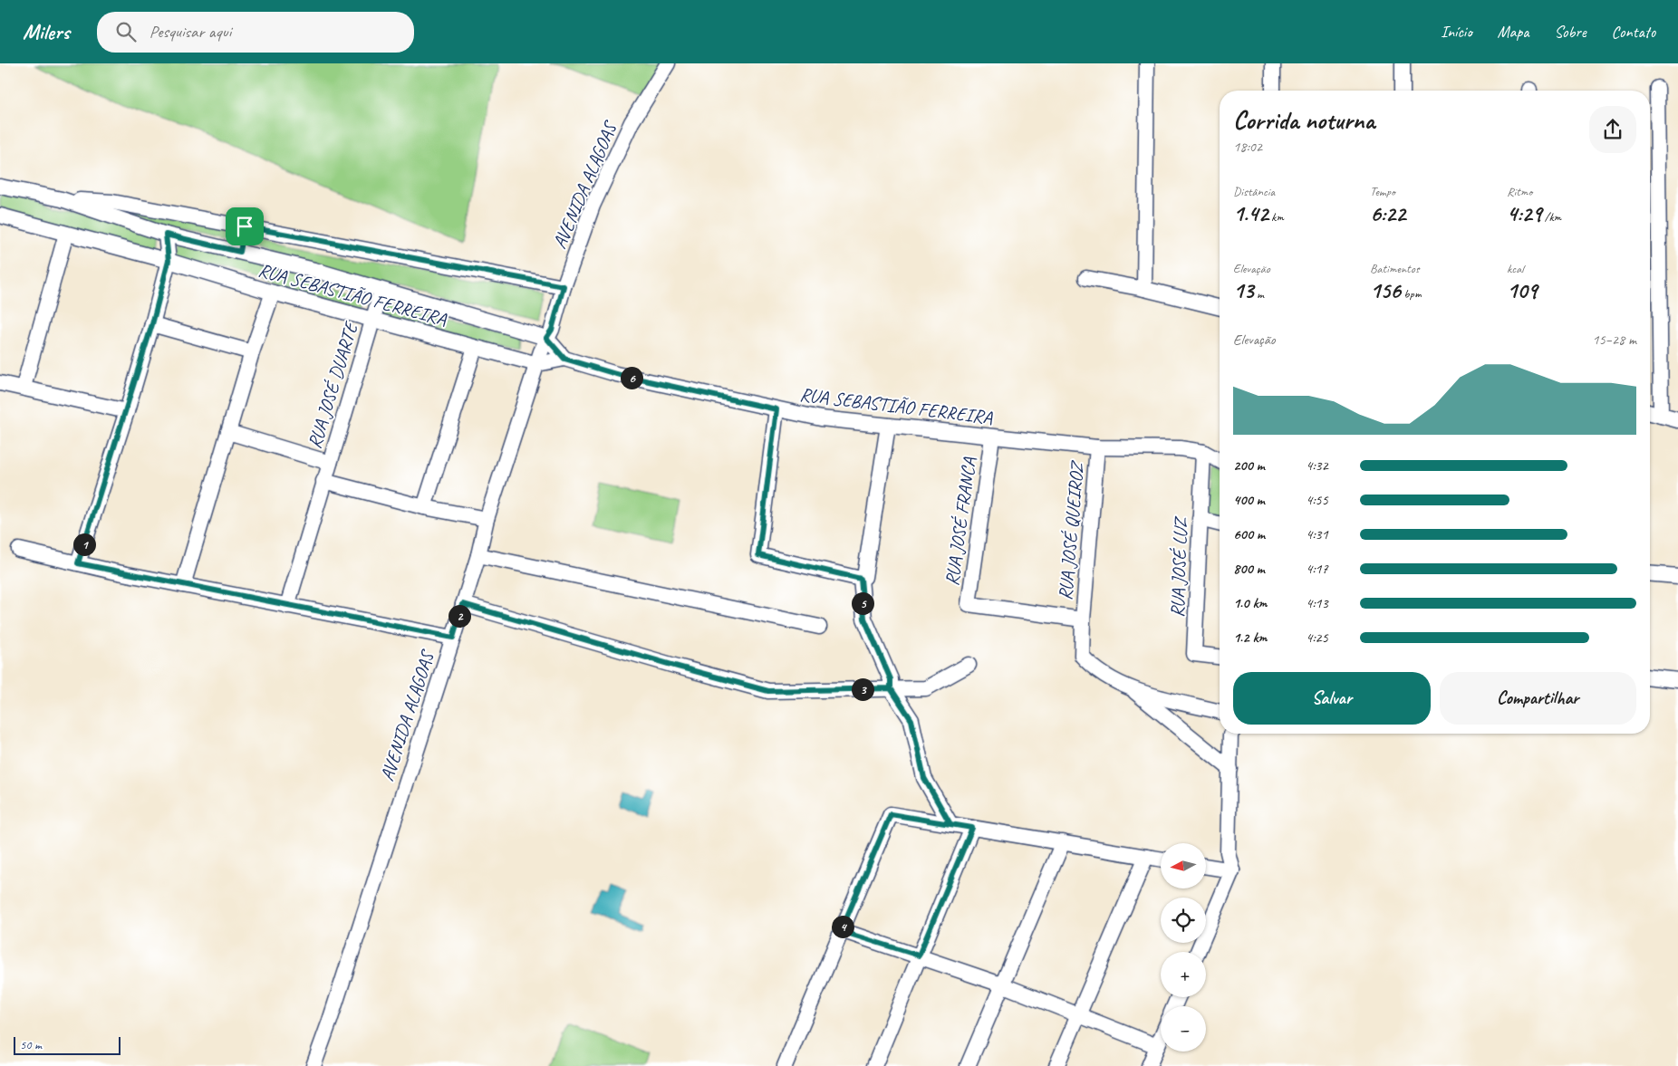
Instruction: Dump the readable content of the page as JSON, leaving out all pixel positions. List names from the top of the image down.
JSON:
{
  "streets": {
    "street": [
      "AVENIDA ALAGOAS",
      "RUA SEBASTIÃO FERREIRA",
      "RUA JOSÉ DUARTE",
      "RUA JOSÉ FRANCA",
      "RUA JOSÉ QUEIROZ",
      "RUA JOSÉ LUZ"
    ]
  },
  "crossings": [
    ["AVENIDA ALAGOAS", "RUA SEBASTIÃO FERREIRA"],
    ["RUA SEBASTIÃO FERREIRA", "RUA JOSÉ DUARTE"],
    ["RUA SEBASTIÃO FERREIRA", "RUA JOSÉ FRANCA"],
    ["RUA SEBASTIÃO FERREIRA", "RUA JOSÉ QUEIROZ"],
    ["RUA SEBASTIÃO FERREIRA", "RUA JOSÉ LUZ"],
    ["RUA JOSÉ FRANCA", "RUA JOSÉ QUEIROZ"]
  ],
  "scale_bar": "50 m",
  "north": "left",
  "page": {
    "header": "Milers",
    "search": "Pesquisar aqui",
    "nav": [
      "Início",
      "Mapa",
      "Sobre",
      "Contato"
    ],
    "heading": ["Corrida noturna", "18:02"],
    "stats": [
      ["Distância", "1.42 km"],
      ["Tempo", "6:22"],
      ["Ritmo", "4:29 /km"],
      ["Elevação", "13 m"],
      ["Batimentos", "156 bpm"],
      ["kcal", "109"]
    ],
    "chart": ["Elevação", "15–28 m"],
    "pins": [
      "6",
      "1",
      "5",
      "2",
      "3",
      "4"
    ],
    "list": [
      {
        "name": "200 m",
        "note": "4:32"
      },
      {
        "name": "400 m",
        "note": "4:55"
      },
      {
        "name": "600 m",
        "note": "4:31"
      },
      {
        "name": "800 m",
        "note": "4:17"
      },
      {
        "name": "1.0 km",
        "note": "4:13"
      },
      {
        "name": "1.2 km",
        "note": "4:25"
      }
    ],
    "buttons": ["Salvar", "Compartilhar"],
    "map_buttons": ["+", "−"],
    "scale": "50 m"
  }
}
